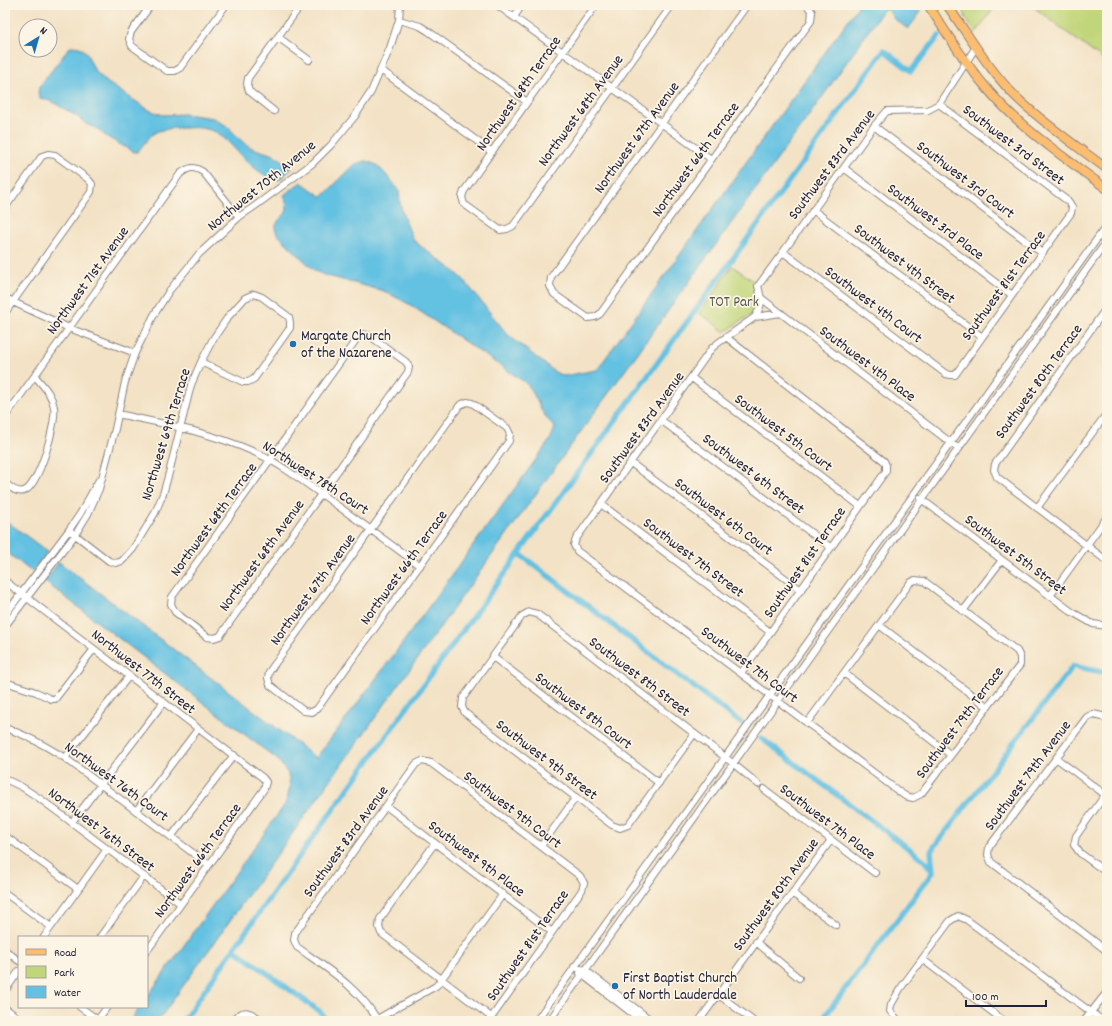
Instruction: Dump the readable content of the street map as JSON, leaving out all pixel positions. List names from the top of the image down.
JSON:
{
  "streets": {
    "street": [
      "Northwest 68th Terrace",
      "Northwest 68th Avenue",
      "Northwest 67th Avenue",
      "Southwest 3rd Street",
      "Northwest 66th Terrace",
      "Southwest 83rd Avenue",
      "Southwest 3rd Court",
      "Northwest 70th Avenue",
      "Southwest 3rd Place",
      "Southwest 4th Street",
      "Northwest 71st Avenue",
      "Southwest 81st Terrace",
      "Southwest 4th Court",
      "Southwest 4th Place",
      "Southwest 80th Terrace",
      "Southwest 5th Court",
      "Northwest 69th Terrace",
      "Southwest 6th Street",
      "Northwest 78th Court",
      "Southwest 6th Court",
      "Southwest 5th Street",
      "Southwest 7th Street",
      "Southwest 7th Court",
      "Northwest 77th Street",
      "Southwest 8th Street",
      "Southwest 8th Court",
      "Southwest 79th Terrace",
      "Southwest 9th Street",
      "Southwest 79th Avenue",
      "Northwest 76th Court",
      "Southwest 9th Court",
      "Southwest 7th Place",
      "Northwest 76th Street",
      "Southwest 9th Place",
      "Southwest 80th Avenue"
    ]
  },
  "crossings": [
    ["Northwest 68th Terrace", "Northwest 68th Avenue"],
    ["Northwest 68th Terrace", "Northwest 78th Court"],
    ["Northwest 68th Avenue", "Northwest 78th Court"],
    ["Northwest 67th Avenue", "Northwest 66th Terrace"],
    ["Northwest 67th Avenue", "Northwest 78th Court"],
    ["Southwest 3rd Street", "Southwest 83rd Avenue"],
    ["Southwest 3rd Street", "Southwest 81st Terrace"],
    ["Northwest 66th Terrace", "Northwest 78th Court"],
    ["Northwest 66th Terrace", "Northwest 77th Street"],
    ["Northwest 66th Terrace", "Northwest 76th Court"],
    ["Northwest 66th Terrace", "Northwest 76th Street"],
    ["Southwest 83rd Avenue", "Southwest 3rd Court"],
    ["Southwest 83rd Avenue", "Southwest 3rd Place"],
    ["Southwest 83rd Avenue", "Southwest 4th Street"],
    ["Southwest 83rd Avenue", "Southwest 81st Terrace"],
    ["Southwest 83rd Avenue", "Southwest 4th Court"],
    ["Southwest 83rd Avenue", "Southwest 4th Place"],
    ["Southwest 83rd Avenue", "Southwest 5th Court"],
    ["Southwest 83rd Avenue", "Southwest 6th Street"],
    ["Southwest 83rd Avenue", "Southwest 6th Court"],
    ["Southwest 83rd Avenue", "Southwest 7th Street"],
    ["Southwest 83rd Avenue", "Southwest 7th Court"],
    ["Southwest 83rd Avenue", "Southwest 9th Court"],
    ["Southwest 83rd Avenue", "Southwest 9th Place"],
    ["Southwest 3rd Court", "Southwest 81st Terrace"],
    ["Northwest 70th Avenue", "Northwest 71st Avenue"],
    ["Northwest 70th Avenue", "Northwest 69th Terrace"],
    ["Northwest 70th Avenue", "Northwest 78th Court"],
    ["Northwest 70th Avenue", "Northwest 77th Street"],
    ["Southwest 3rd Place", "Southwest 81st Terrace"],
    ["Southwest 4th Street", "Southwest 81st Terrace"],
    ["Southwest 81st Terrace", "Southwest 4th Court"],
    ["Southwest 81st Terrace", "Southwest 5th Court"],
    ["Southwest 81st Terrace", "Southwest 6th Street"],
    ["Southwest 81st Terrace", "Southwest 6th Court"],
    ["Southwest 81st Terrace", "Southwest 7th Street"],
    ["Southwest 81st Terrace", "Southwest 7th Court"],
    ["Southwest 81st Terrace", "Southwest 9th Court"],
    ["Southwest 81st Terrace", "Southwest 9th Place"],
    ["Northwest 69th Terrace", "Northwest 78th Court"],
    ["Southwest 7th Court", "Southwest 79th Terrace"],
    ["Southwest 8th Street", "Southwest 8th Court"],
    ["Southwest 8th Street", "Southwest 9th Street"],
    ["Southwest 8th Street", "Southwest 7th Place"],
    ["Southwest 8th Court", "Southwest 9th Street"],
    ["Southwest 7th Place", "Southwest 80th Avenue"]
  ],
  "parks": ["TOT Park"],
  "places": ["Margate Church of the Nazarene", "First Baptist Church of North Lauderdale"],
  "legend": ["Road", "Park", "Water"],
  "scale_bar": "100 m",
  "north": "top right"
}
